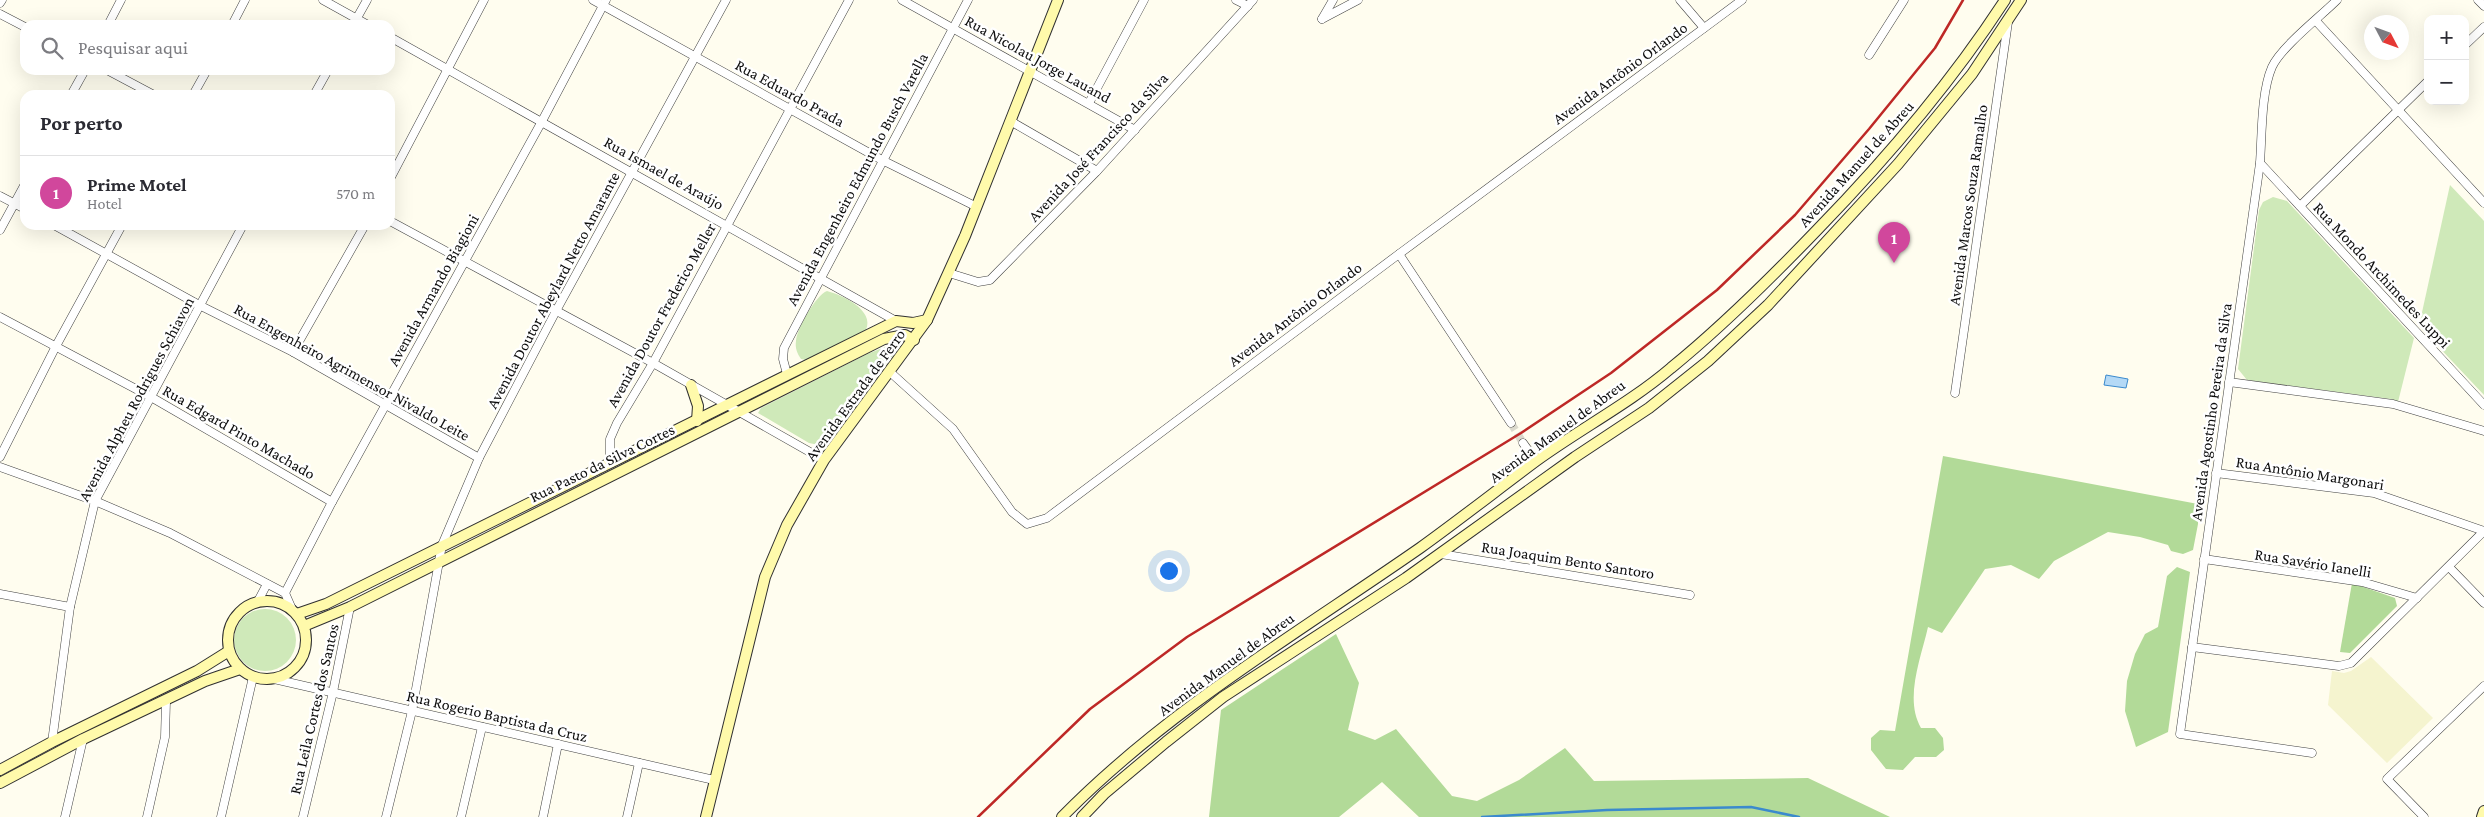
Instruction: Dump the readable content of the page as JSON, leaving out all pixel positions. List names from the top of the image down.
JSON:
{
  "streets": {
    "street": [
      "Rua Nicolau Jorge Lauand",
      "Avenida Antônio Orlando",
      "Rua Eduardo Prada",
      "Avenida José Francisco da Silva",
      "Avenida Manuel de Abreu",
      "Rua Ismael de Araújo",
      "Avenida Engenheiro Edmundo Busch Varella",
      "Avenida Marcos Souza Ramalho",
      "Rua Mondo Archimedes Luppi",
      "Avenida Armando Biagioni",
      "Avenida Doutor Abeylard Netto Amarante",
      "Avenida Doutor Frederico Meller",
      "Rua Engenheiro Agrimensor Nivaldo Leite",
      "Avenida Estrada de Ferro",
      "Avenida Alpheu Rodrigues Schiavon",
      "Avenida Agostinho Pereira da Silva",
      "Rua Edgard Pinto Machado",
      "Rua Pasto da Silva Cortes",
      "Rua Antônio Margonari",
      "Rua Joaquim Bento Santoro",
      "Rua Savério Ianelli",
      "Rua Leila Cortes dos Santos",
      "Rua Rogerio Baptista da Cruz"
    ]
  },
  "crossings": [
    ["Rua Nicolau Jorge Lauand", "Avenida José Francisco da Silva"],
    ["Rua Nicolau Jorge Lauand", "Avenida Engenheiro Edmundo Busch Varella"],
    ["Rua Nicolau Jorge Lauand", "Avenida Estrada de Ferro"],
    ["Avenida Antônio Orlando", "Avenida Estrada de Ferro"],
    ["Rua Eduardo Prada", "Avenida Engenheiro Edmundo Busch Varella"],
    ["Rua Eduardo Prada", "Avenida Armando Biagioni"],
    ["Rua Eduardo Prada", "Avenida Doutor Abeylard Netto Amarante"],
    ["Rua Eduardo Prada", "Avenida Doutor Frederico Meller"],
    ["Rua Eduardo Prada", "Avenida Estrada de Ferro"],
    ["Avenida José Francisco da Silva", "Avenida Estrada de Ferro"],
    ["Avenida Manuel de Abreu", "Avenida Marcos Souza Ramalho"],
    ["Avenida Manuel de Abreu", "Rua Joaquim Bento Santoro"],
    ["Rua Ismael de Araújo", "Avenida Engenheiro Edmundo Busch Varella"],
    ["Rua Ismael de Araújo", "Avenida Armando Biagioni"],
    ["Rua Ismael de Araújo", "Avenida Doutor Abeylard Netto Amarante"],
    ["Rua Ismael de Araújo", "Avenida Doutor Frederico Meller"],
    ["Rua Ismael de Araújo", "Avenida Estrada de Ferro"],
    ["Rua Ismael de Araújo", "Rua Pasto da Silva Cortes"],
    ["Avenida Engenheiro Edmundo Busch Varella", "Rua Pasto da Silva Cortes"],
    ["Rua Mondo Archimedes Luppi", "Avenida Agostinho Pereira da Silva"],
    ["Avenida Armando Biagioni", "Rua Engenheiro Agrimensor Nivaldo Leite"],
    ["Avenida Armando Biagioni", "Rua Edgard Pinto Machado"],
    ["Avenida Doutor Abeylard Netto Amarante", "Rua Engenheiro Agrimensor Nivaldo Leite"],
    ["Avenida Doutor Abeylard Netto Amarante", "Rua Pasto da Silva Cortes"],
    ["Avenida Doutor Abeylard Netto Amarante", "Rua Rogerio Baptista da Cruz"],
    ["Avenida Doutor Frederico Meller", "Rua Pasto da Silva Cortes"],
    ["Rua Engenheiro Agrimensor Nivaldo Leite", "Avenida Alpheu Rodrigues Schiavon"],
    ["Avenida Estrada de Ferro", "Rua Pasto da Silva Cortes"],
    ["Avenida Estrada de Ferro", "Rua Rogerio Baptista da Cruz"],
    ["Avenida Alpheu Rodrigues Schiavon", "Rua Edgard Pinto Machado"],
    ["Avenida Agostinho Pereira da Silva", "Rua Antônio Margonari"],
    ["Avenida Agostinho Pereira da Silva", "Rua Savério Ianelli"],
    ["Rua Pasto da Silva Cortes", "Rua Leila Cortes dos Santos"],
    ["Rua Pasto da Silva Cortes", "Rua Rogerio Baptista da Cruz"],
    ["Rua Leila Cortes dos Santos", "Rua Rogerio Baptista da Cruz"]
  ],
  "north": "bottom right",
  "page": {
    "map_buttons": ["+", "−"],
    "search": "Pesquisar aqui",
    "heading": "Por perto",
    "list": [
      {
        "mark": "1",
        "name": "Prime Motel",
        "note": "Hotel",
        "value": "570 m"
      }
    ],
    "pins": "1"
  }
}
